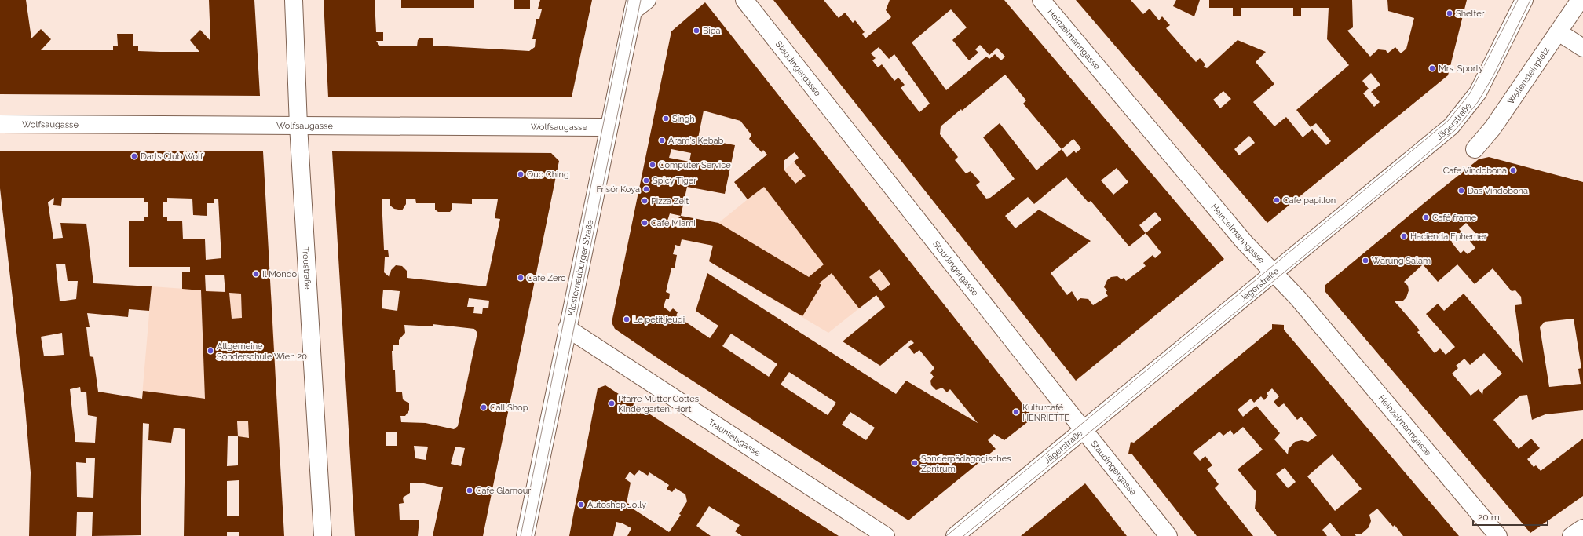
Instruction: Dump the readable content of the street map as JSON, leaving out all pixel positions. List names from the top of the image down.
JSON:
{
  "streets": {
    "street": [
      "Heinzelmanngasse",
      "Staudingergasse",
      "Wallensteinplatz",
      "Jägerstraße",
      "Wolfsaugasse",
      "Klosterneuburger Straße",
      "Treustraße",
      "Traunfelsgasse"
    ]
  },
  "crossings": [
    ["Heinzelmanngasse", "Jägerstraße"],
    ["Staudingergasse", "Jägerstraße"],
    ["Wolfsaugasse", "Klosterneuburger Straße"],
    ["Wolfsaugasse", "Treustraße"],
    ["Klosterneuburger Straße", "Traunfelsgasse"]
  ],
  "places": [
    "Shelter",
    "Bipa",
    "Mrs. Sporty",
    "Singh",
    "Aram's Kebab",
    "Darts Club Wolf",
    "Computer Service",
    "Cafe Vindobona",
    "Quo Ching",
    "Spicy Tiger",
    "Frisör Koya",
    "Das Vindobona",
    "Cafe papillon",
    "Pizza Zeit",
    "Café frame",
    "Cafe Miami",
    "Hacienda Ephemer",
    "Warung Salam",
    "Il Mondo",
    "Cafe Zero",
    "Le petit jeudi",
    "Allgemeine Sonderschule Wien 20",
    "Pfarre Mutter Gottes Kindergarten, Hort",
    "Call Shop",
    "Kulturcafé HENRIETTE",
    "Sonderpädagogisches Zentrum",
    "Cafe Glamour",
    "Autoshop Jolly"
  ],
  "scale_bar": "20 m"
}
